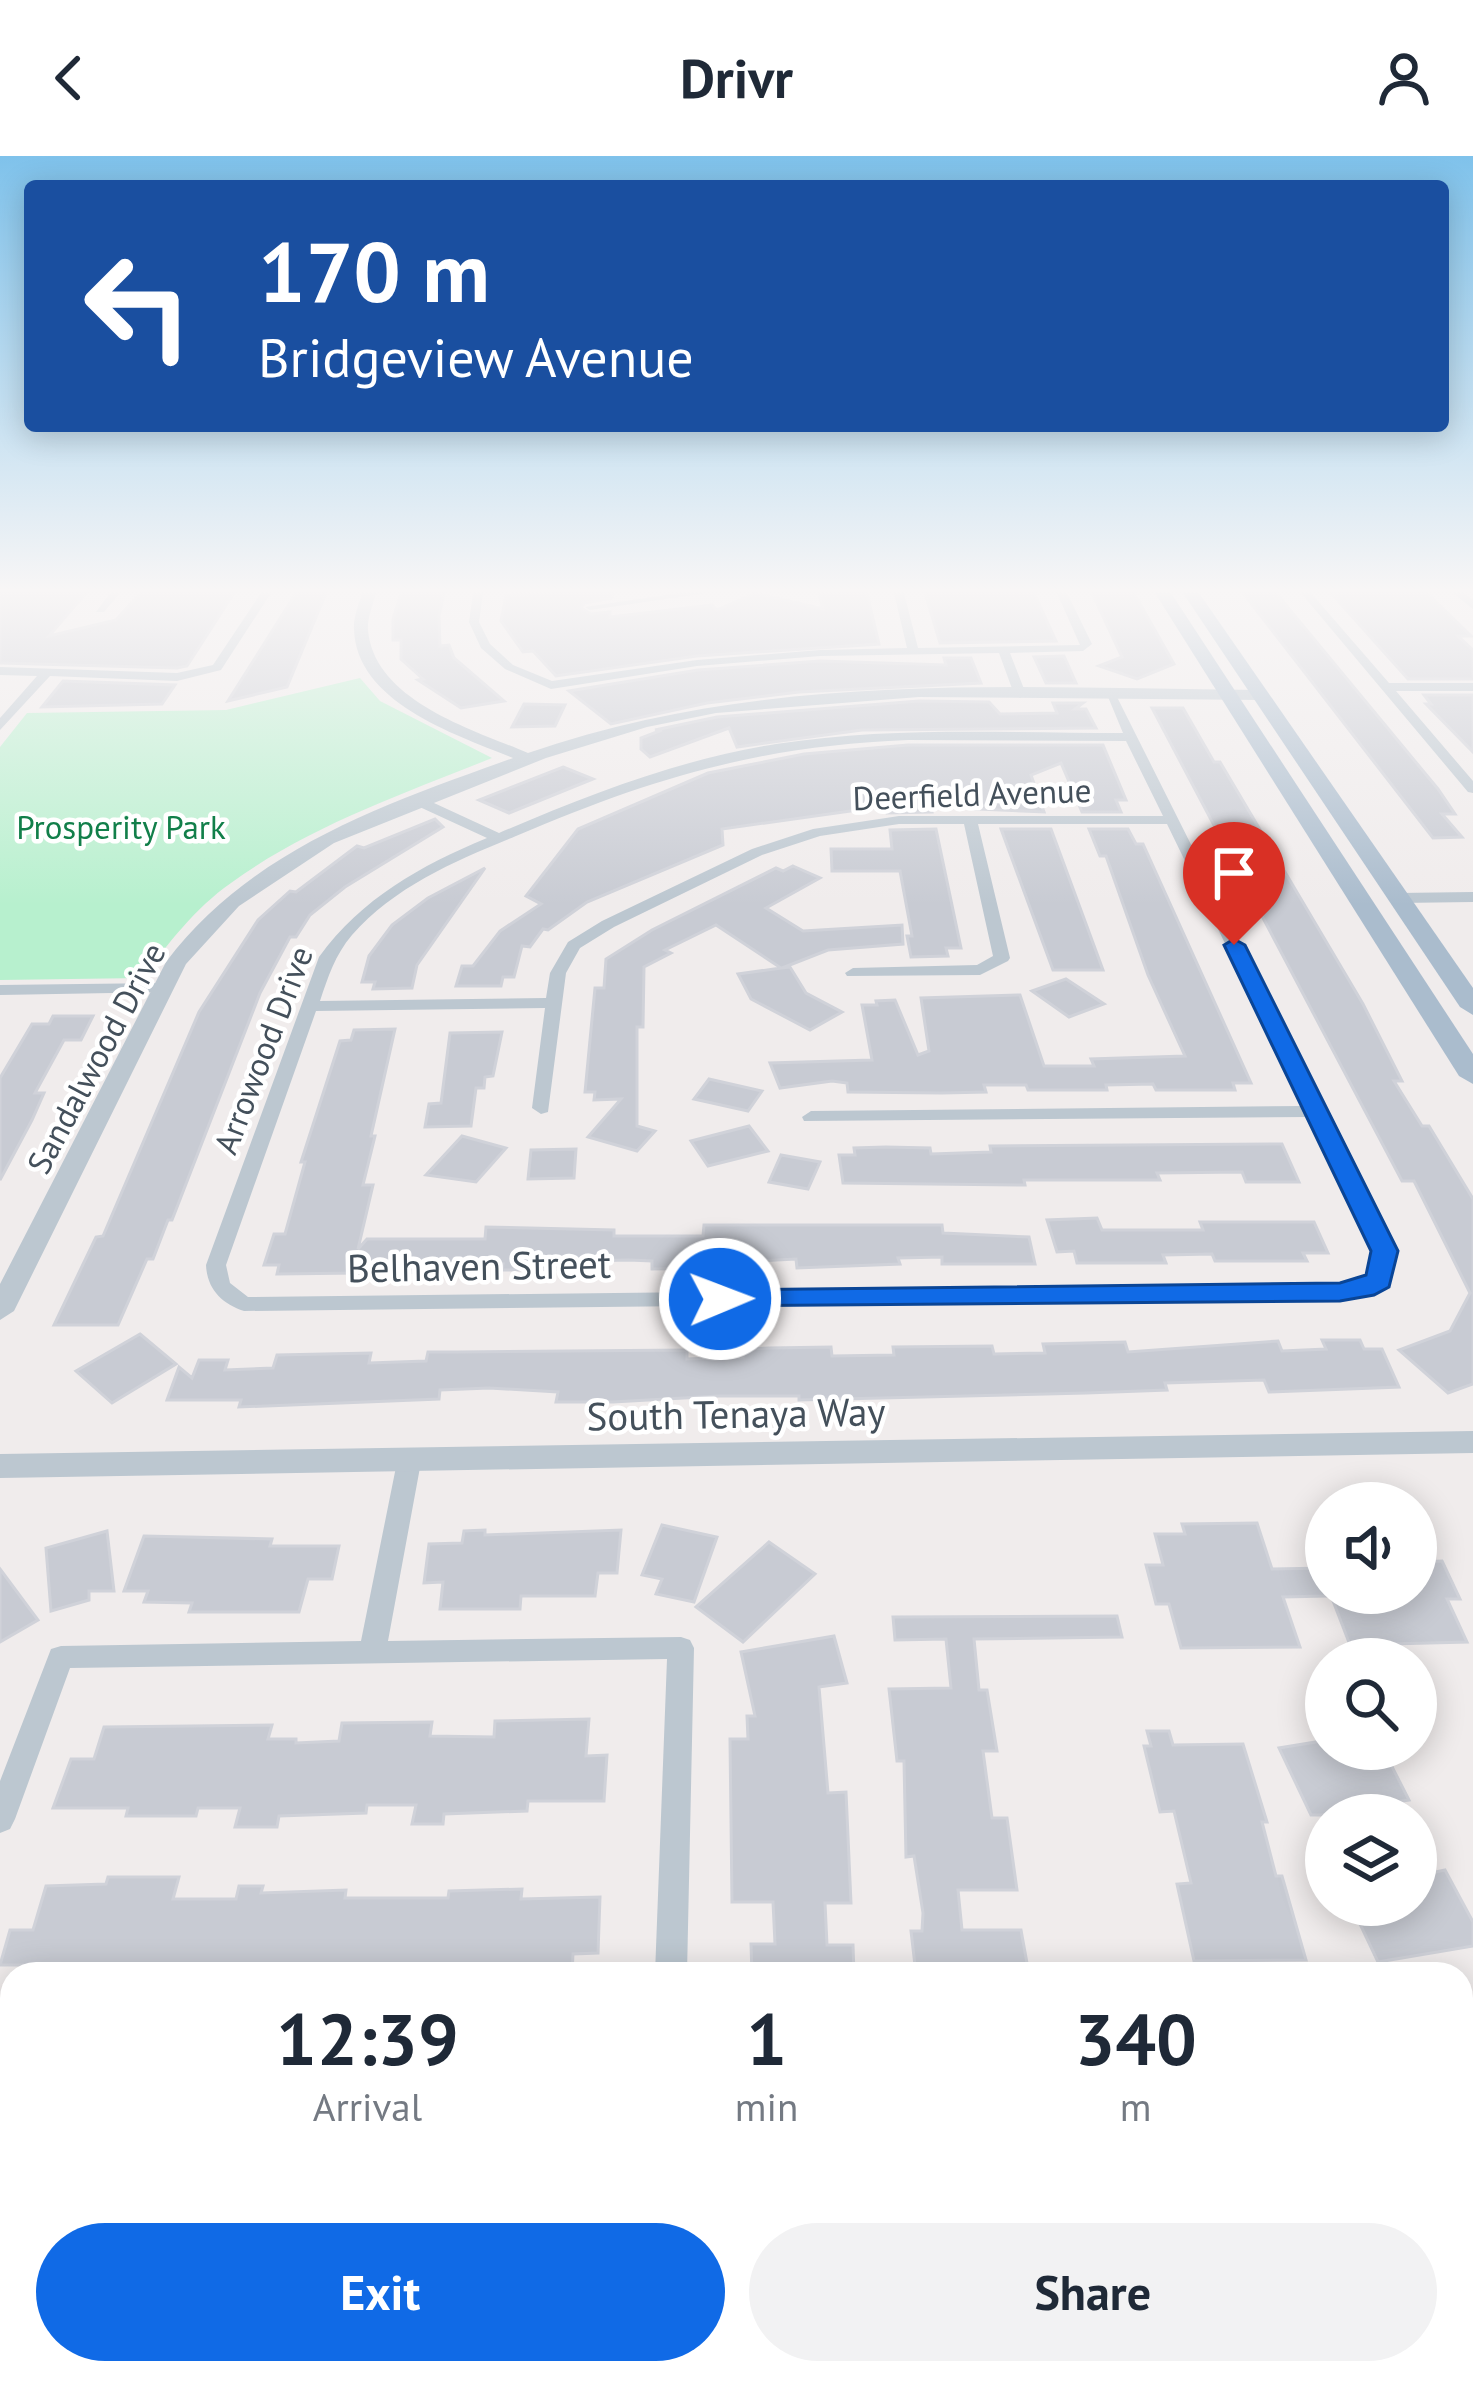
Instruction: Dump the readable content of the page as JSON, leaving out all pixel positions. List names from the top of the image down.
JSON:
{
  "streets": {
    "street": [
      "Deerfield Avenue",
      "Arrowood Drive",
      "Sandalwood Drive",
      "Belhaven Street",
      "South Tenaya Way"
    ]
  },
  "crossings": [
    ["Arrowood Drive", "Belhaven Street"]
  ],
  "parks": ["Prosperity Park"],
  "page": {
    "header": "Drivr",
    "turn": ["170 m", "Bridgeview Avenue"],
    "eta": [
      "12:39",
      "Arrival",
      "1",
      "min",
      "340",
      "m"
    ],
    "buttons": ["Exit", "Share"]
  }
}
